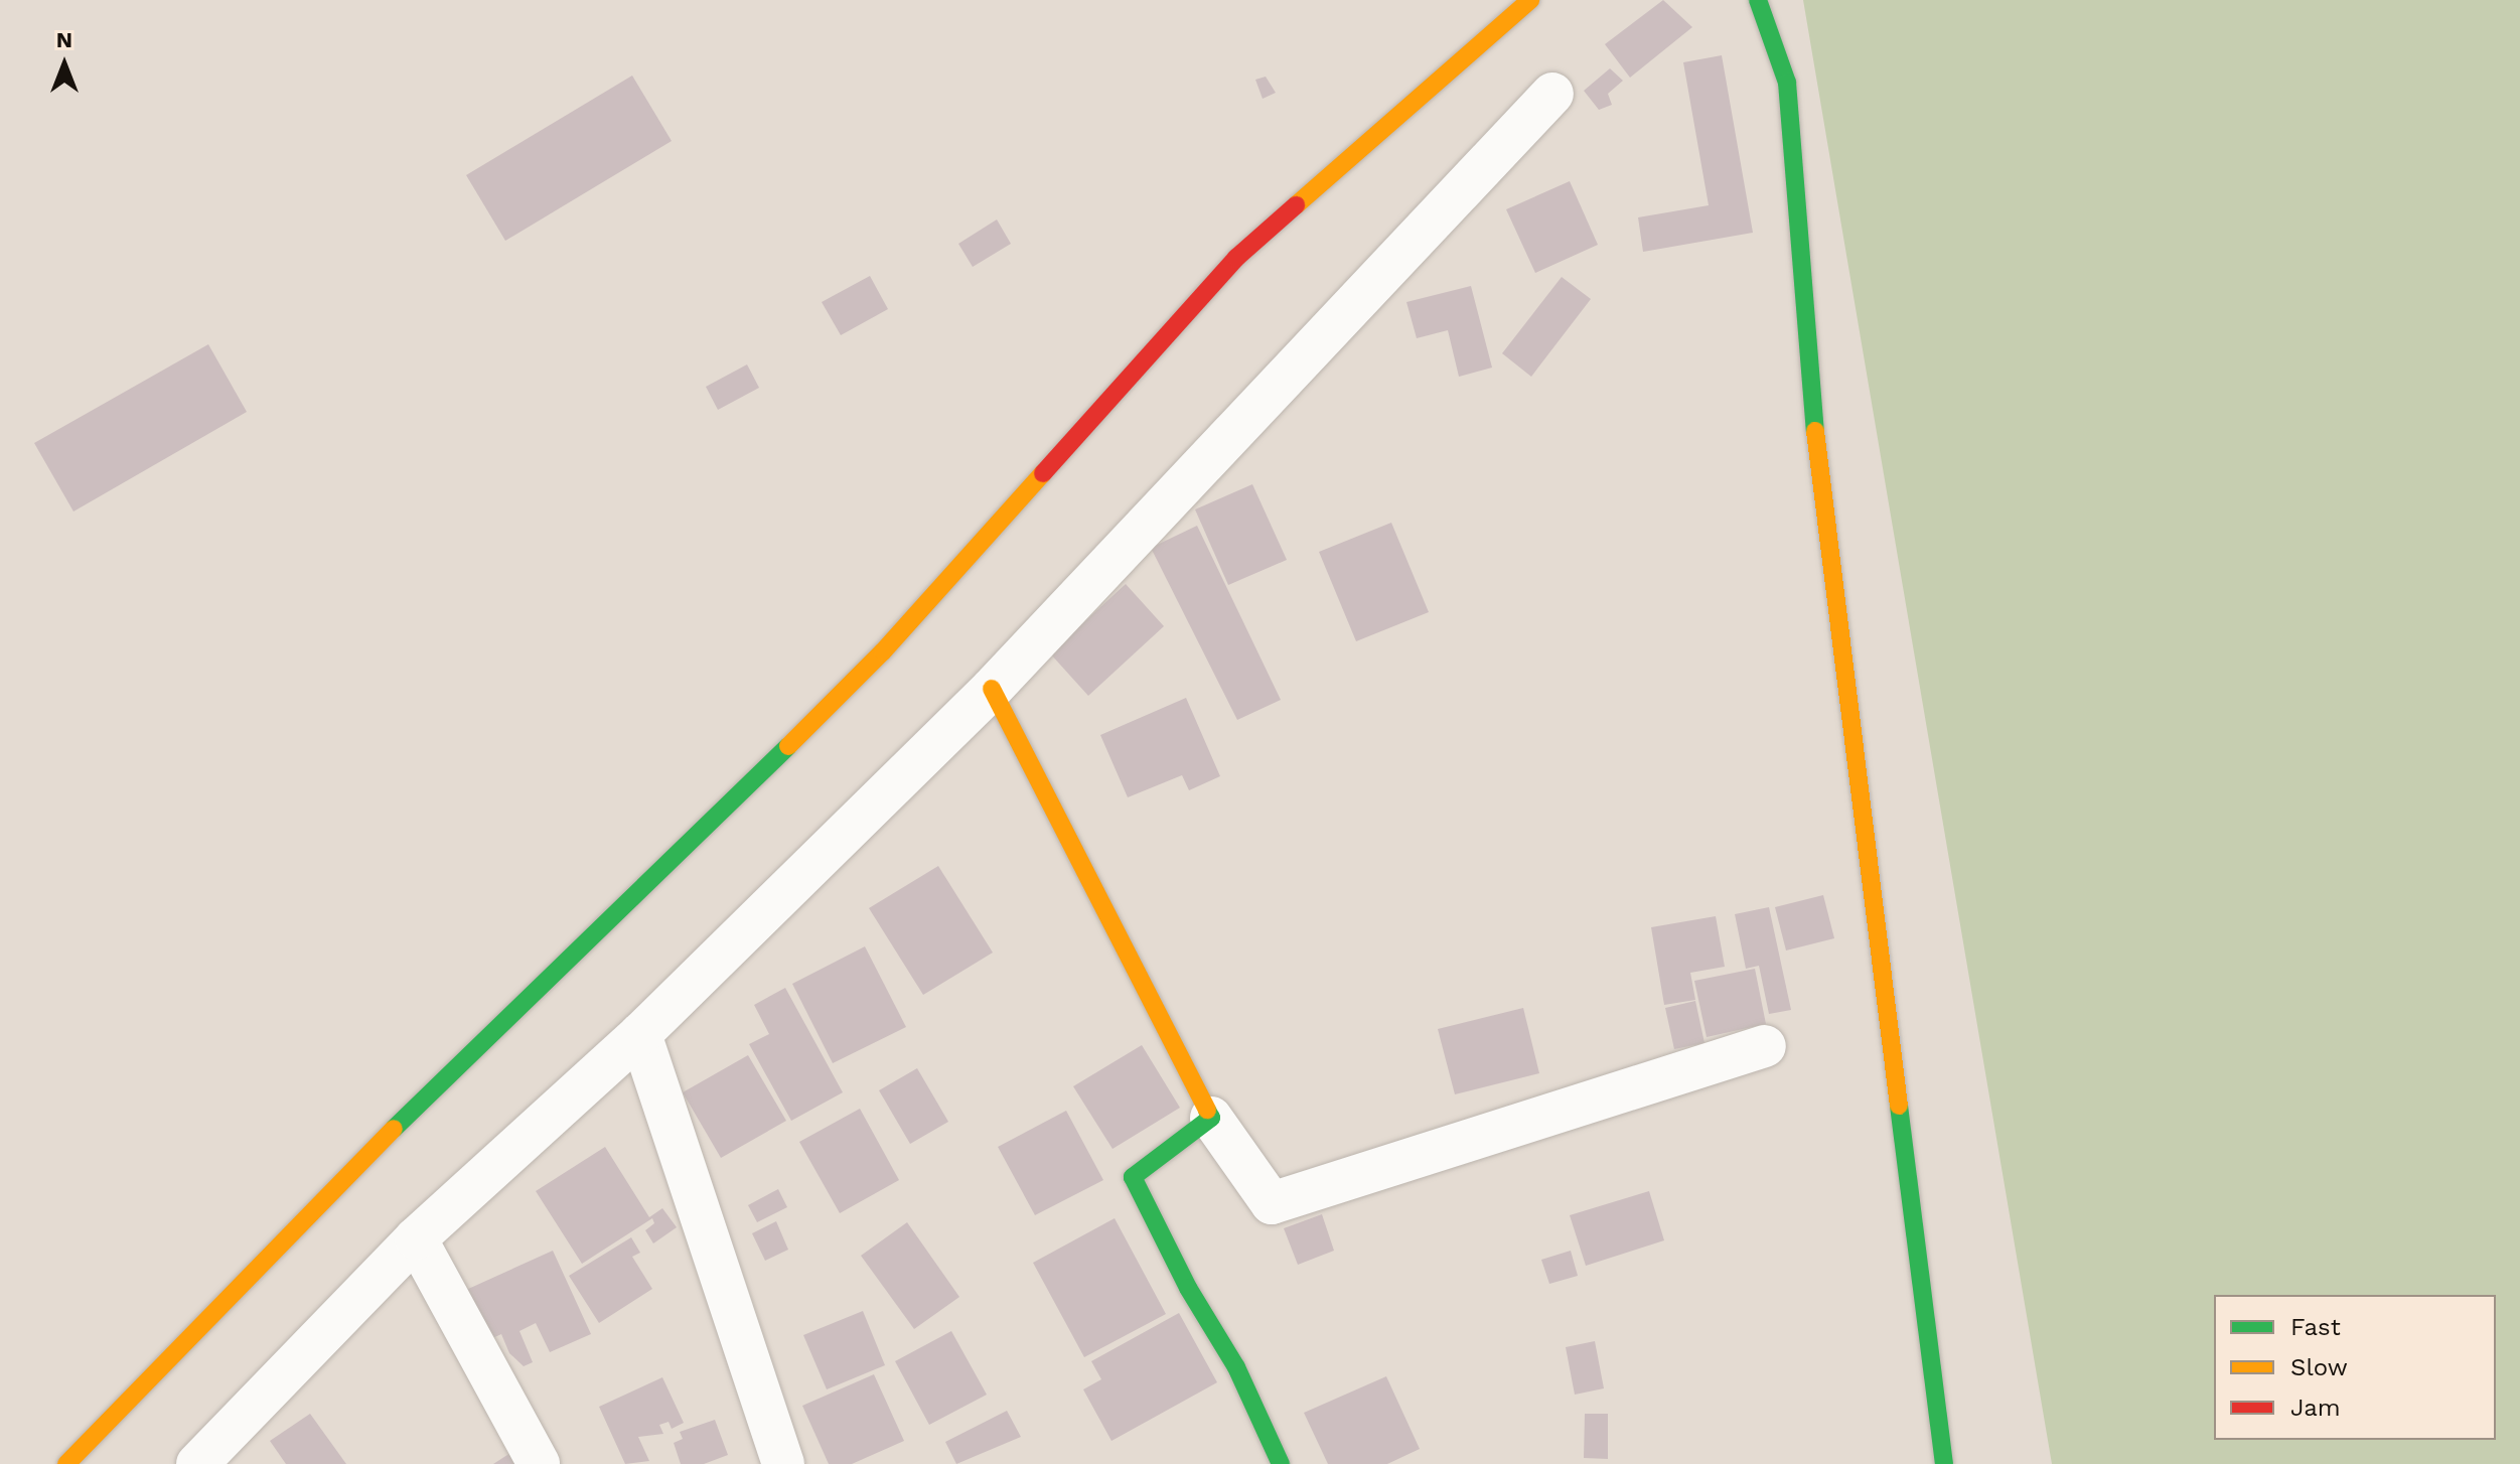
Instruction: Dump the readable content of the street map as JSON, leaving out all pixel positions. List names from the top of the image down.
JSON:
{
  "legend": ["Fast", "Slow", "Jam"],
  "north": "top"
}
